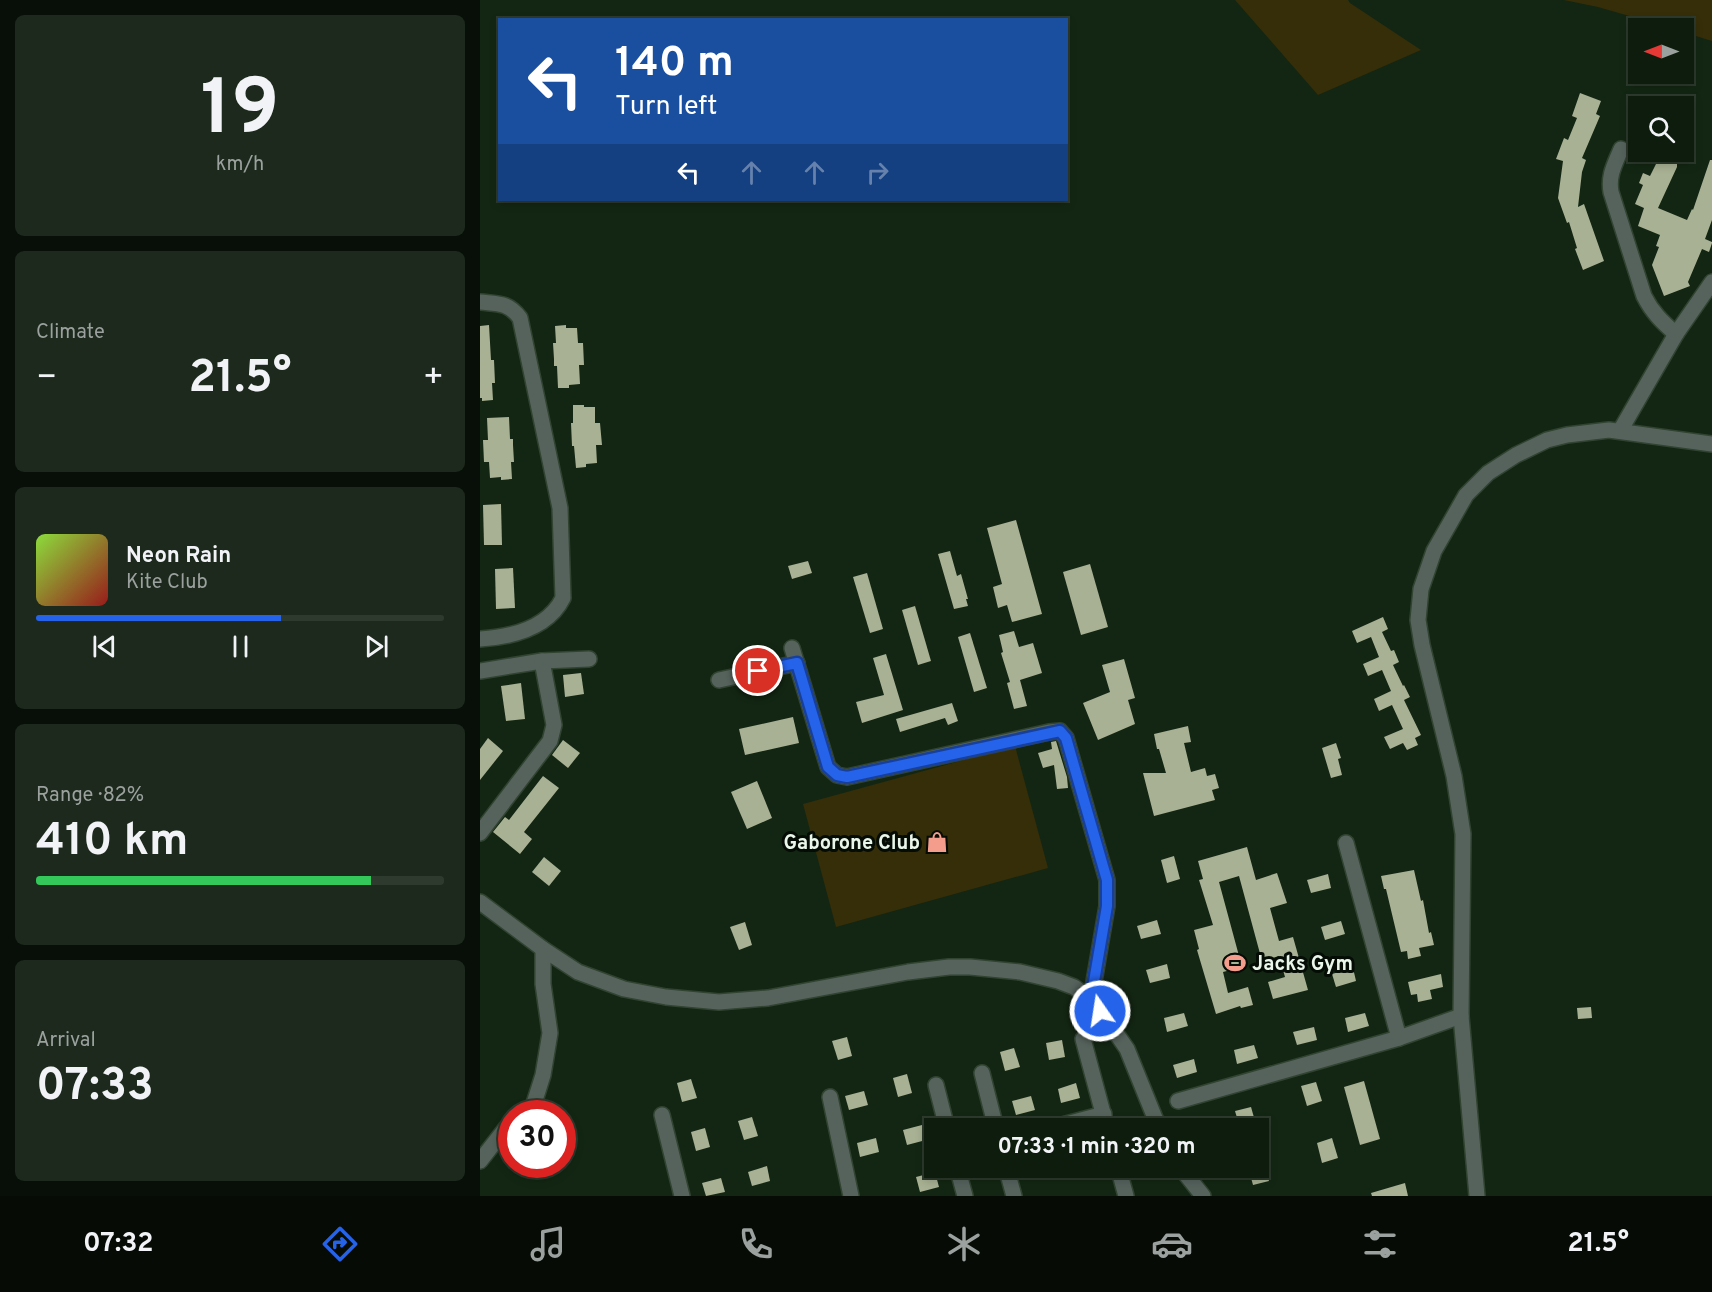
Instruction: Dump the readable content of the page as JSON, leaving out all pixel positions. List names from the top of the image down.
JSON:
{
  "places": {
    "shop": ["Gaborone Club"],
    "sports": ["Jacks Gym"]
  },
  "north": "left",
  "page": {
    "tile": [
      ["19", "km/h"],
      "Climate",
      ["Range · 82%", "410 km"],
      ["Arrival", "07:33"]
    ],
    "turn": ["140 m", "Turn left"],
    "heat": ["−", "21.5°", "+"],
    "song": ["Neon Rain", "Kite Club"],
    "limit": "30",
    "trip": "07:33 · 1 min · 320 m",
    "tabs": ["07:32", "21.5°"]
  }
}
